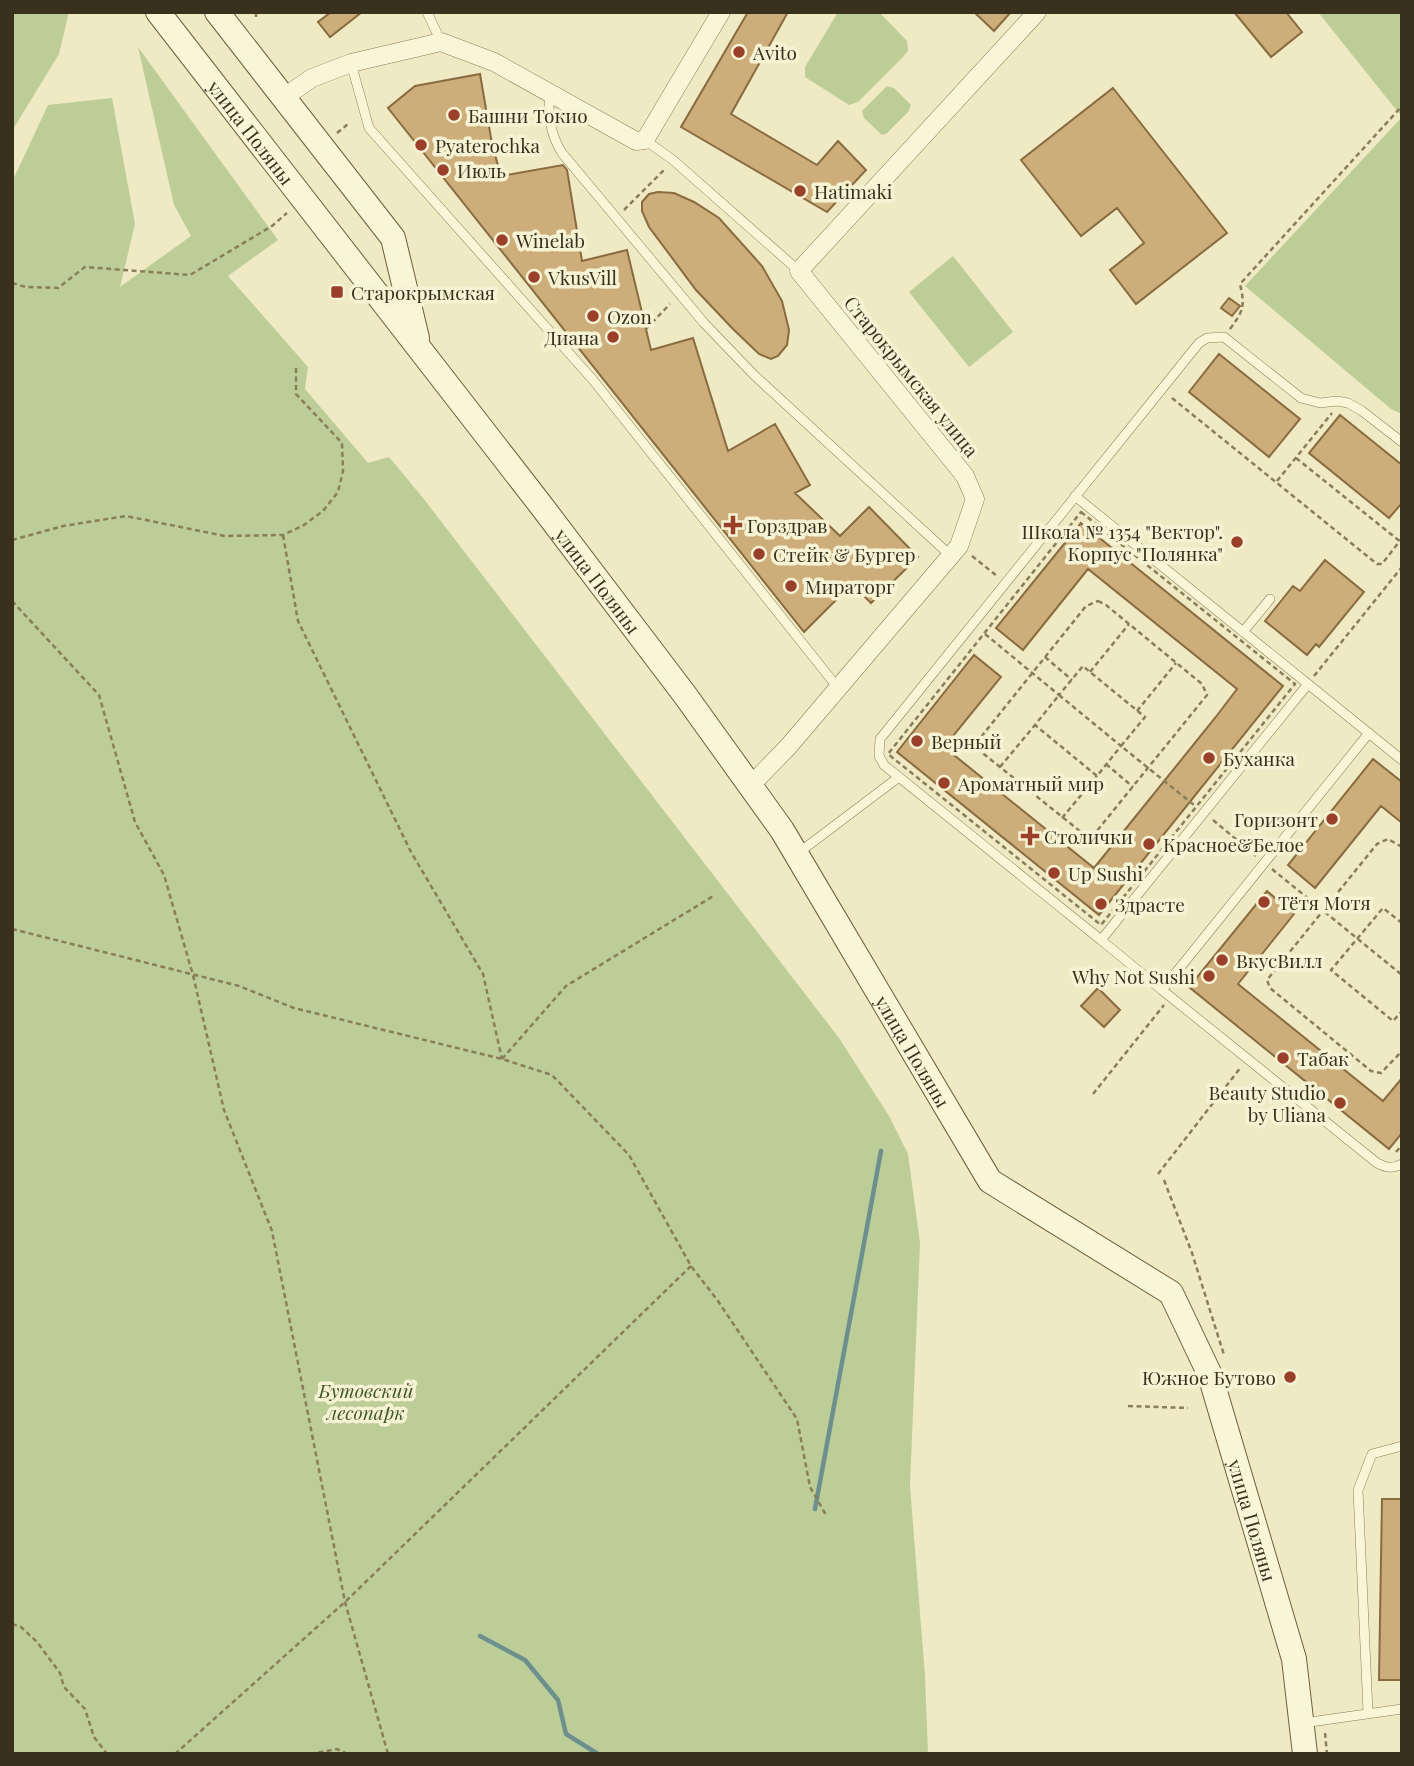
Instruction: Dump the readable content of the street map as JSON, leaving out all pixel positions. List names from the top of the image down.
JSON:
{
  "streets": {
    "main road": ["улица Поляны"],
    "street": ["Старокрымская улица"]
  },
  "crossings": [
    ["улица Поляны", "Старокрымская улица"]
  ],
  "parks": ["Бутовский лесопарк"],
  "places": {
    "other": [
      "Avito",
      "Башни Токио",
      "Pyaterochka",
      "Июль",
      "Hatimaki",
      "Winelab",
      "VkusVill",
      "Ozon",
      "Диана",
      "Школа № 1354 \"Вектор\". Корпус \"Полянка\"",
      "Стейк & Бургер",
      "Мираторг",
      "Верный",
      "Буханка",
      "Ароматный мир",
      "Горизонт",
      "Красное&Белое",
      "Up Sushi",
      "Тётя Мотя",
      "Здрасте",
      "ВкусВилл",
      "Why Not Sushi",
      "Табак",
      "Beauty Studio by Uliana",
      "Южное Бутово"
    ],
    "transit": ["Старокрымская"],
    "health": ["Горздрав", "Столички"]
  }
}
